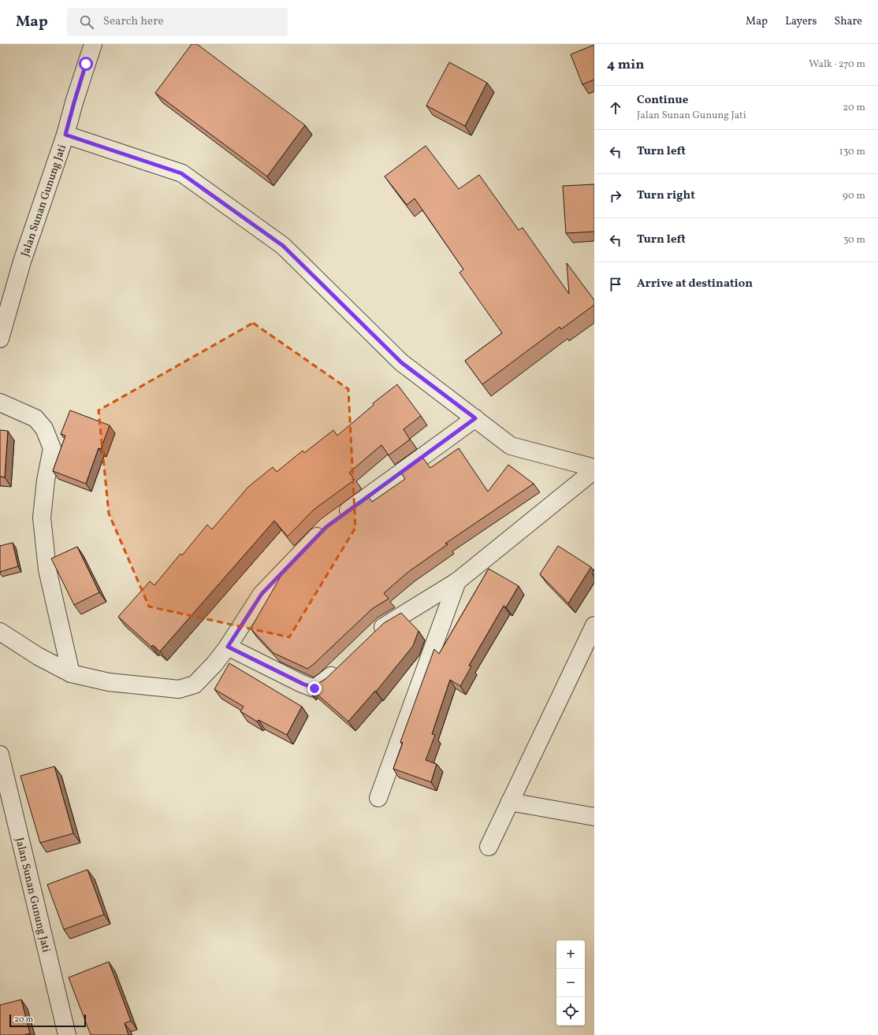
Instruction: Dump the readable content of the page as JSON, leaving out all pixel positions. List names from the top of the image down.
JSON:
{
  "streets": {
    "street": ["Jalan Sunan Gunung Jati"]
  },
  "scale_bar": "20 m",
  "page": {
    "header": "Map",
    "search": "Search here",
    "nav": ["Map", "Layers", "Share"],
    "heading": ["4 min", "Walk · 270 m"],
    "list": [
      ["Continue", "Jalan Sunan Gunung Jati", "20 m"],
      ["Turn left", "130 m"],
      ["Turn right", "90 m"],
      ["Turn left", "30 m"],
      "Arrive at destination"
    ],
    "map_buttons": ["+", "−"],
    "scale": "20 m"
  }
}
